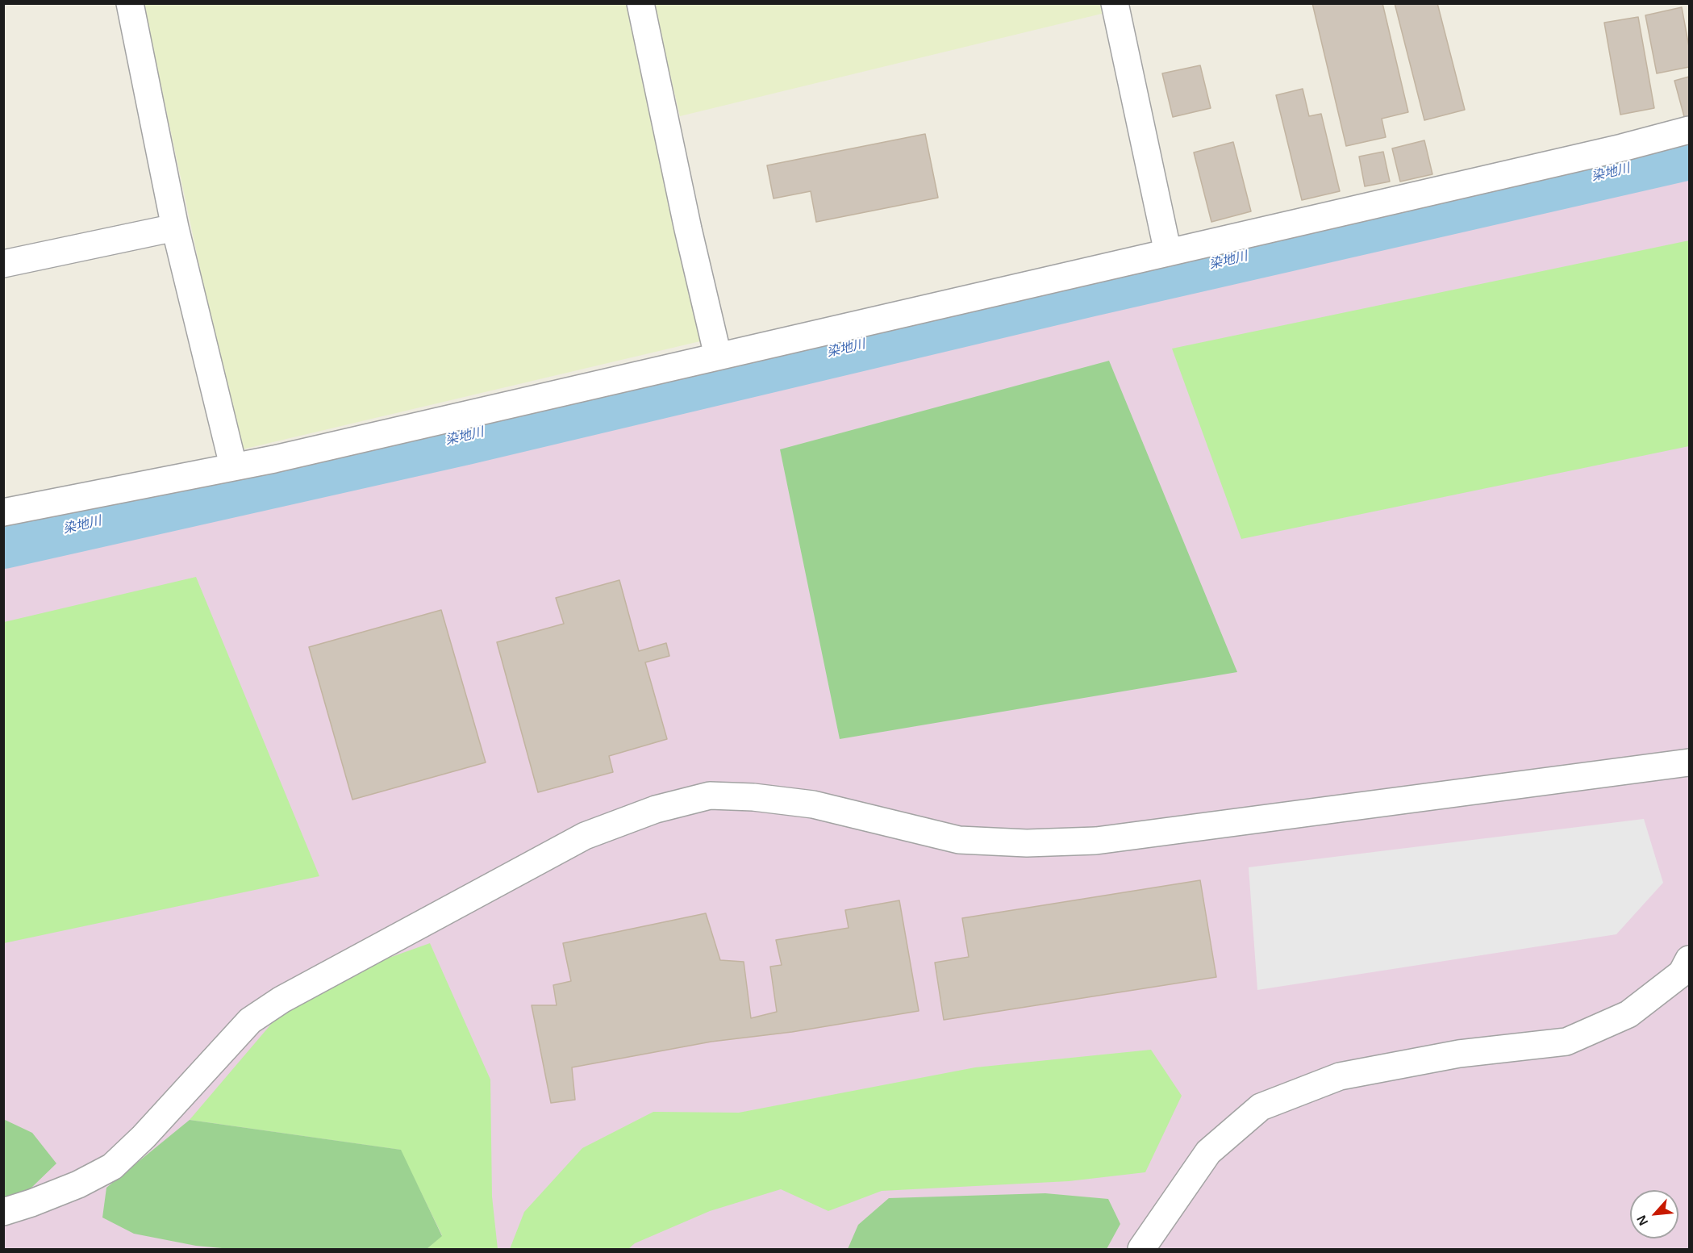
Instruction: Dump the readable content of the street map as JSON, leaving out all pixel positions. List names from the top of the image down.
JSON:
{
  "water": ["染地川"],
  "north": "bottom left"
}
